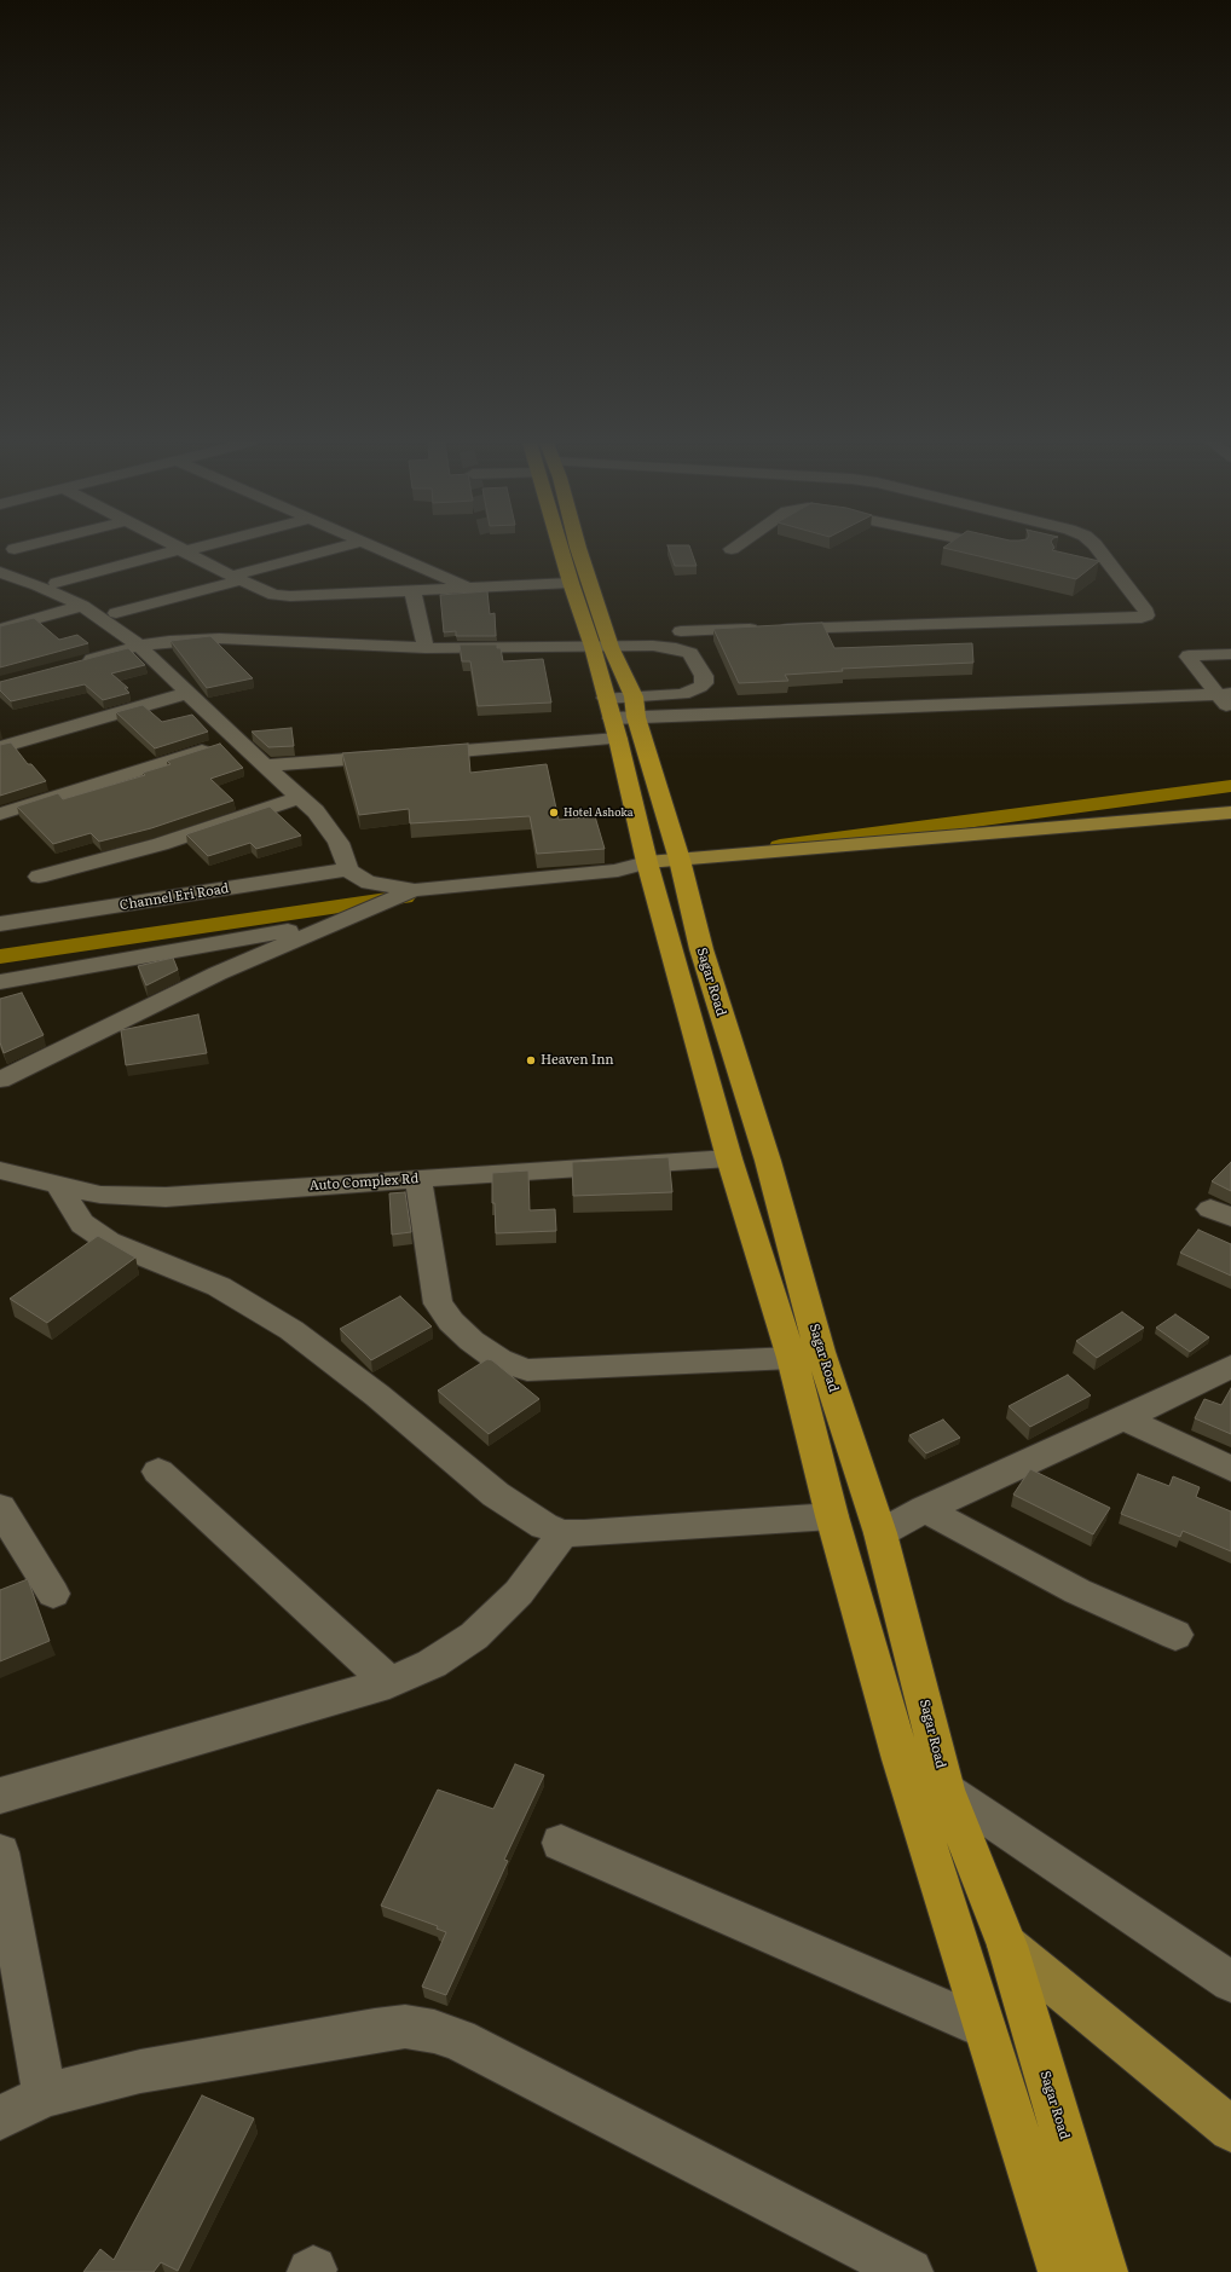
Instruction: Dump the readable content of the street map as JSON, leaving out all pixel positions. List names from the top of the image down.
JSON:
{
  "streets": {
    "highway": ["Sagar Road"],
    "street": ["Channel Eri Road", "Auto Complex Rd"]
  },
  "crossings": [
    ["Sagar Road", "Auto Complex Rd"]
  ],
  "places": ["Hotel Ashoka", "Heaven Inn"]
}
